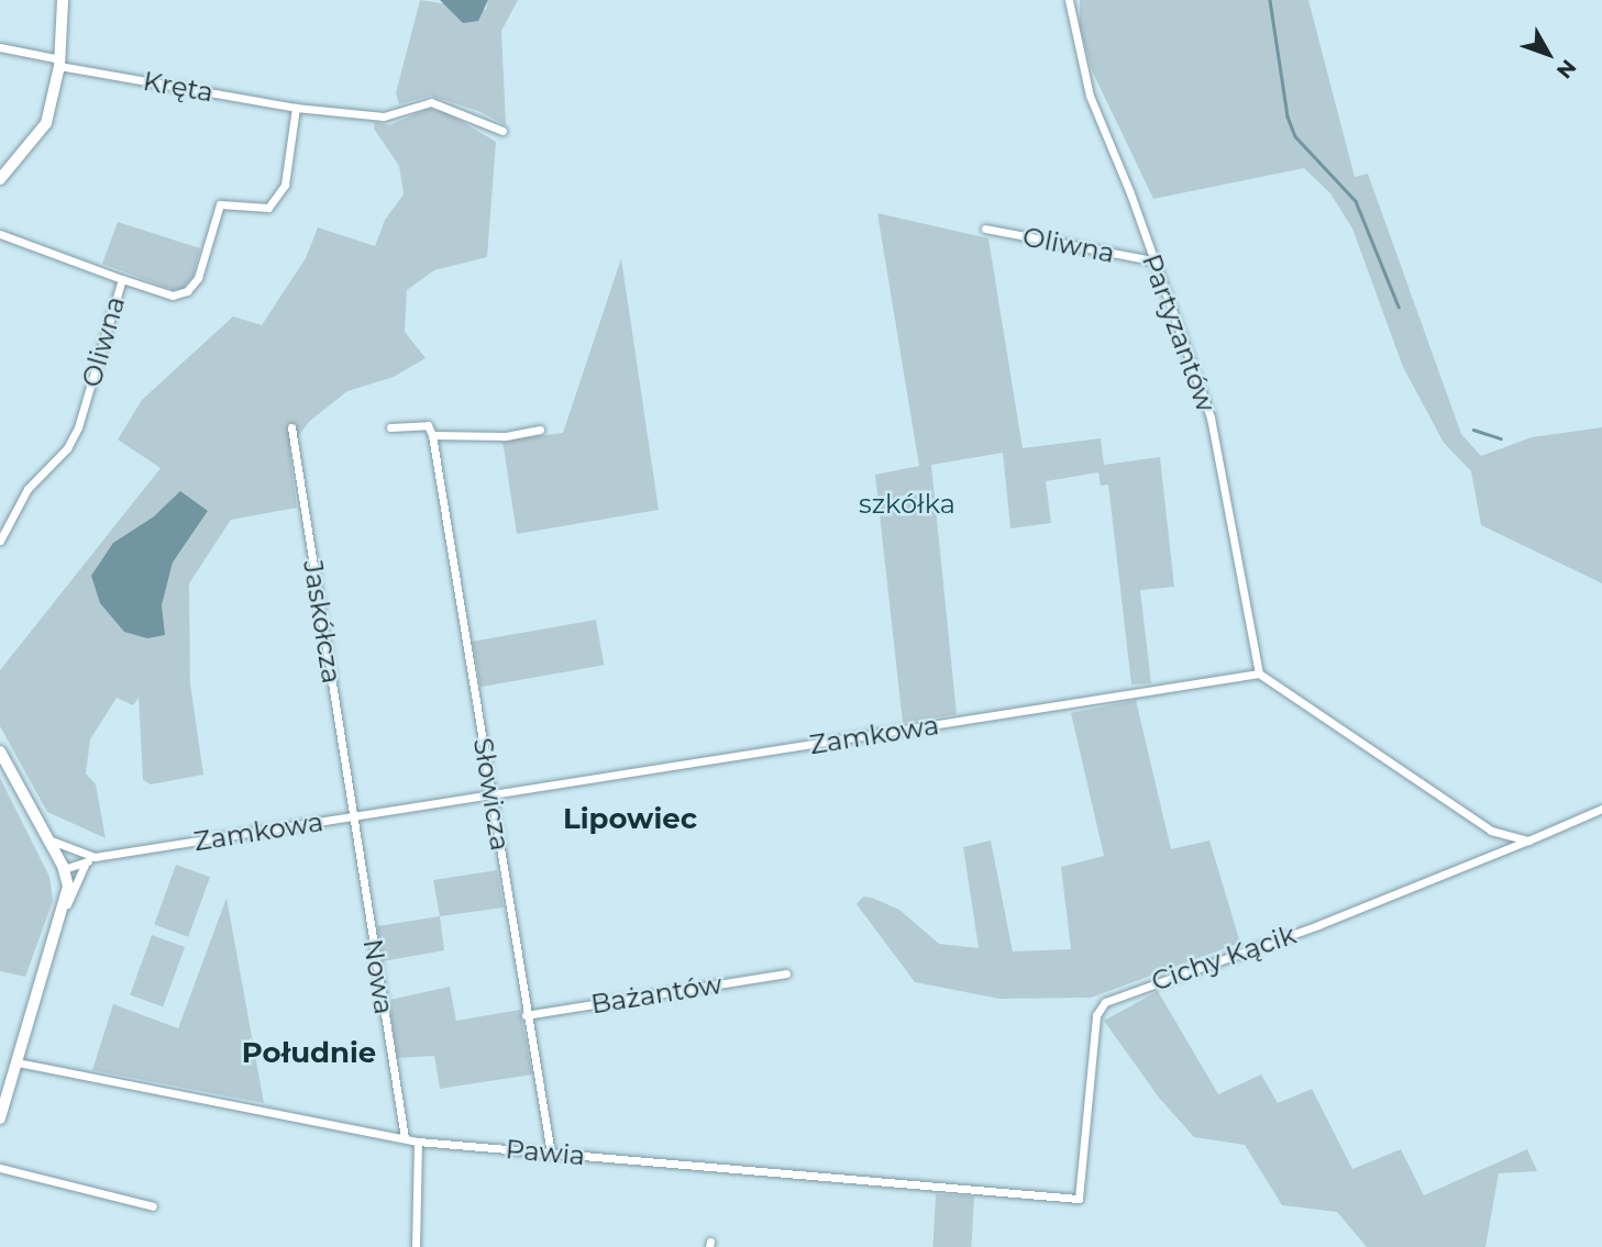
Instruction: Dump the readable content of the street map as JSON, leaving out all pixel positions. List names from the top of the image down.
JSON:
{
  "streets": {
    "street": [
      "Kręta",
      "Oliwna",
      "Partyzantów",
      "Jaskółcza",
      "Zamkowa",
      "Słowicza",
      "Cichy Kącik",
      "Nowa",
      "Bażantów",
      "Pawia"
    ]
  },
  "crossings": [
    ["Kręta", "Oliwna"],
    ["Oliwna", "Partyzantów"],
    ["Partyzantów", "Zamkowa"],
    ["Jaskółcza", "Zamkowa"],
    ["Jaskółcza", "Nowa"],
    ["Zamkowa", "Słowicza"],
    ["Zamkowa", "Nowa"],
    ["Słowicza", "Bażantów"],
    ["Słowicza", "Pawia"],
    ["Cichy Kącik", "Pawia"],
    ["Nowa", "Pawia"]
  ],
  "districts": ["Lipowiec", "Południe"],
  "parks": ["szkółka"],
  "north": "bottom right"
}
